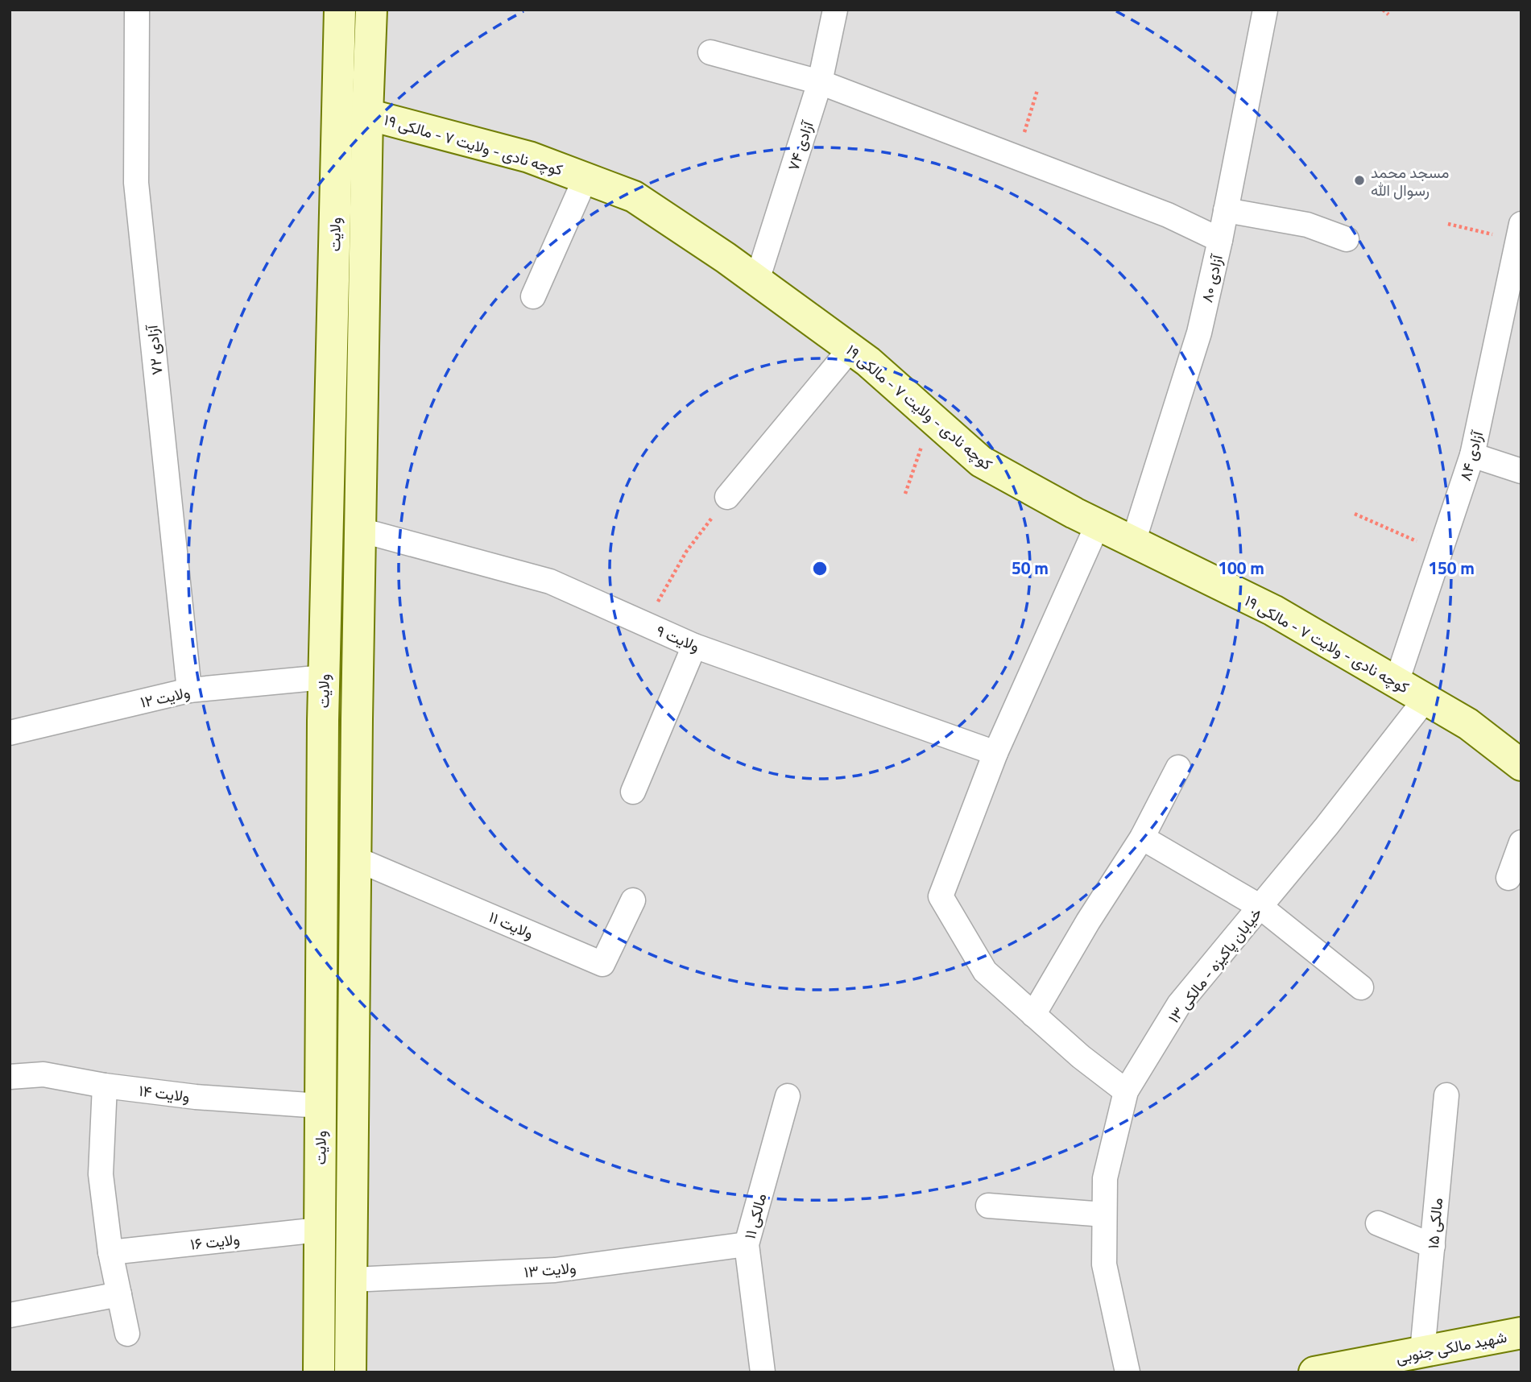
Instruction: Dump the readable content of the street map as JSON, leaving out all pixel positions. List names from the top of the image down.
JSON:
{
  "streets": {
    "main road": ["کوچه نادی - ولایت ۷ - مالکی ۱۹", "ولایت", "شهید مالکی جنوبی"],
    "street": [
      "آزادی ۷۴",
      "آزادی ۸۰",
      "آزادی ۷۲",
      "آزادی ۸۴",
      "ولایت ۹",
      "ولایت ۱۲",
      "ولایت ۱۱",
      "خیابان پاکیزه - مالکی ۱۳",
      "ولایت ۱۴",
      "مالکی ۱۱",
      "مالکی ۱۵",
      "ولایت ۱۶",
      "ولایت ۱۳"
    ]
  },
  "crossings": [
    ["کوچه نادی - ولایت ۷ - مالکی ۱۹", "آزادی ۷۴"],
    ["کوچه نادی - ولایت ۷ - مالکی ۱۹", "ولایت"],
    ["کوچه نادی - ولایت ۷ - مالکی ۱۹", "آزادی ۸۰"],
    ["کوچه نادی - ولایت ۷ - مالکی ۱۹", "آزادی ۸۴"],
    ["کوچه نادی - ولایت ۷ - مالکی ۱۹", "خیابان پاکیزه - مالکی ۱۳"],
    ["ولایت", "ولایت ۹"],
    ["ولایت", "ولایت ۱۲"],
    ["ولایت", "ولایت ۱۱"],
    ["ولایت", "ولایت ۱۴"],
    ["ولایت", "ولایت ۱۶"],
    ["ولایت", "ولایت ۱۳"],
    ["آزادی ۷۲", "ولایت ۱۲"],
    ["مالکی ۱۱", "ولایت ۱۳"],
    ["مالکی ۱۵", "شهید مالکی جنوبی"]
  ],
  "places": ["مسجد محمد رسوال الله"],
  "rings": ["50 m", "100 m", "150 m"]
}
